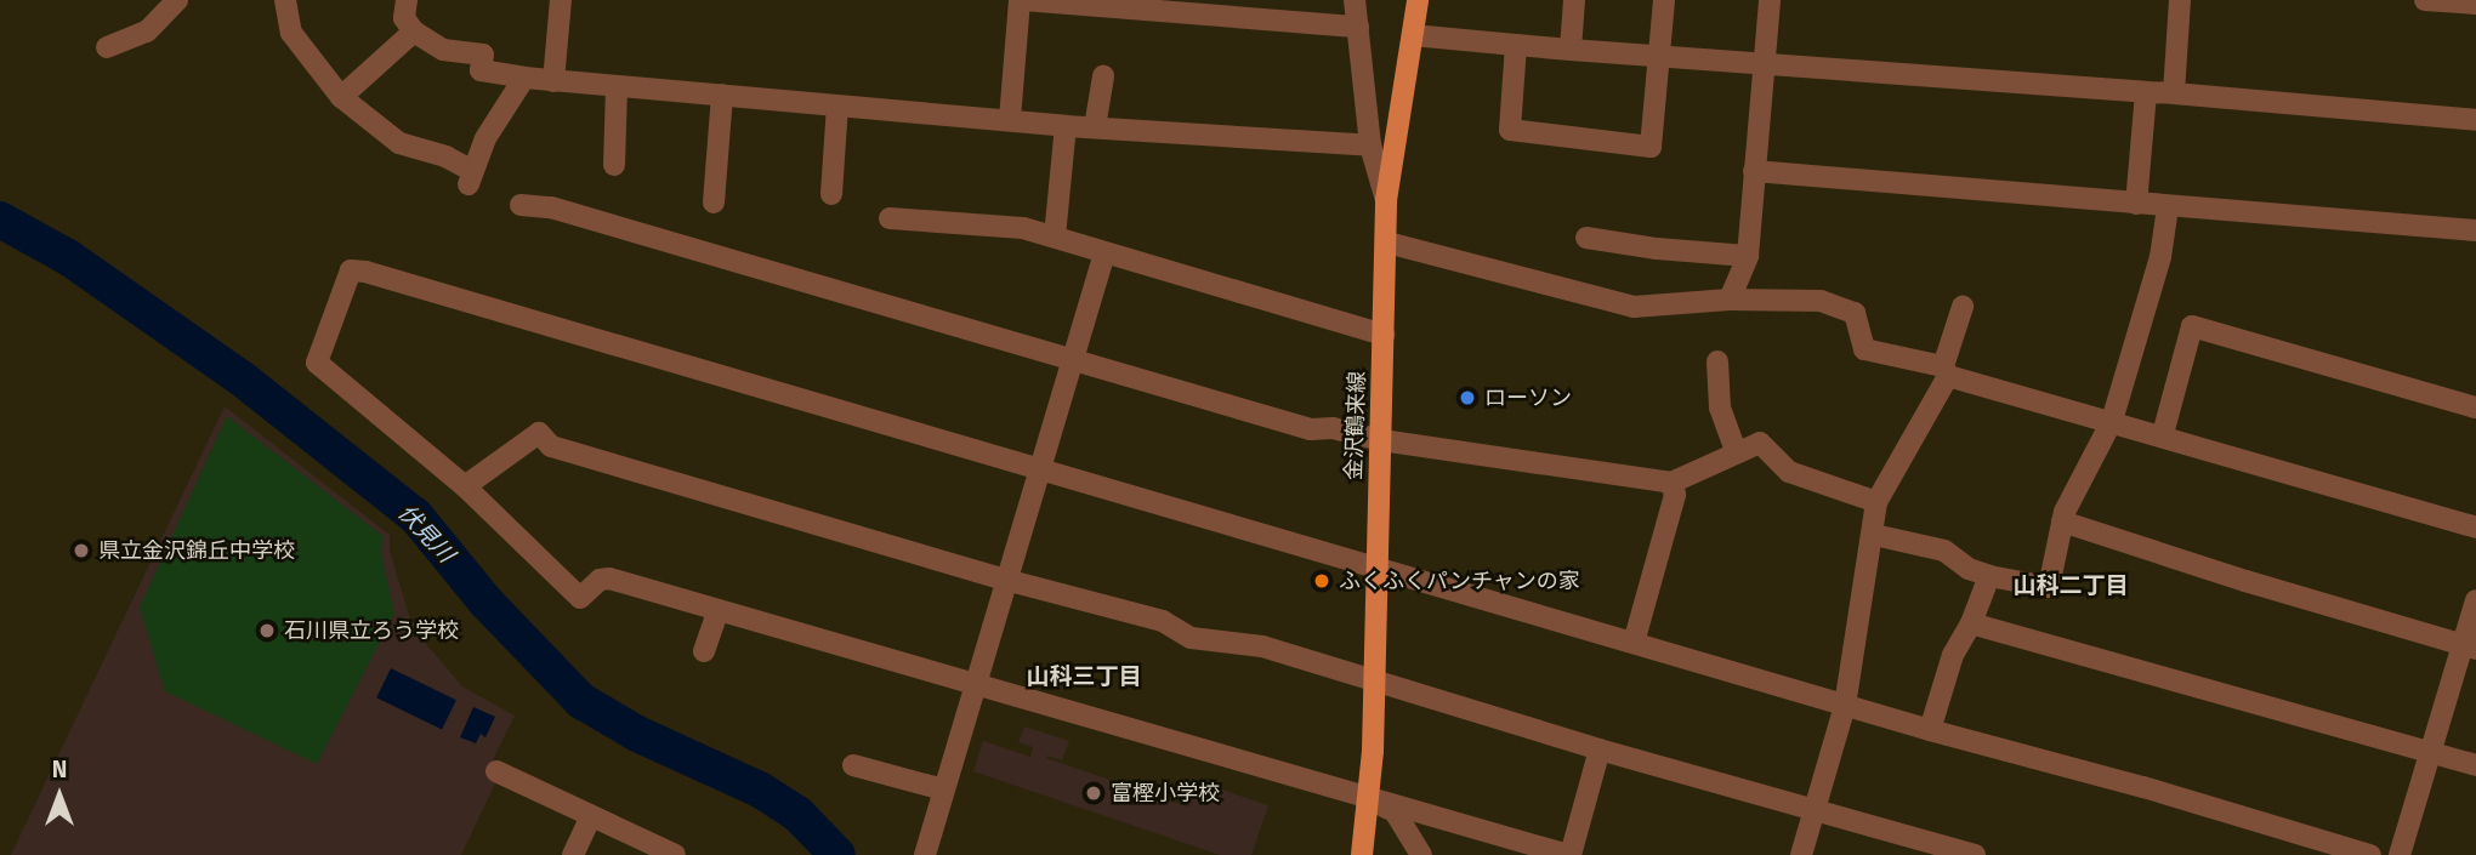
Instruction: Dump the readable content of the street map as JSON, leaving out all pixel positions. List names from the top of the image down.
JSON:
{
  "streets": {
    "main road": ["金沢鶴来線"]
  },
  "districts": ["山科二丁目", "山科三丁目"],
  "water": ["伏見川"],
  "places": [
    "ローソン",
    "県立金沢錦丘中学校",
    "ふくふくパンチャンの家",
    "石川県立ろう学校",
    "富樫小学校"
  ],
  "north": "top"
}
